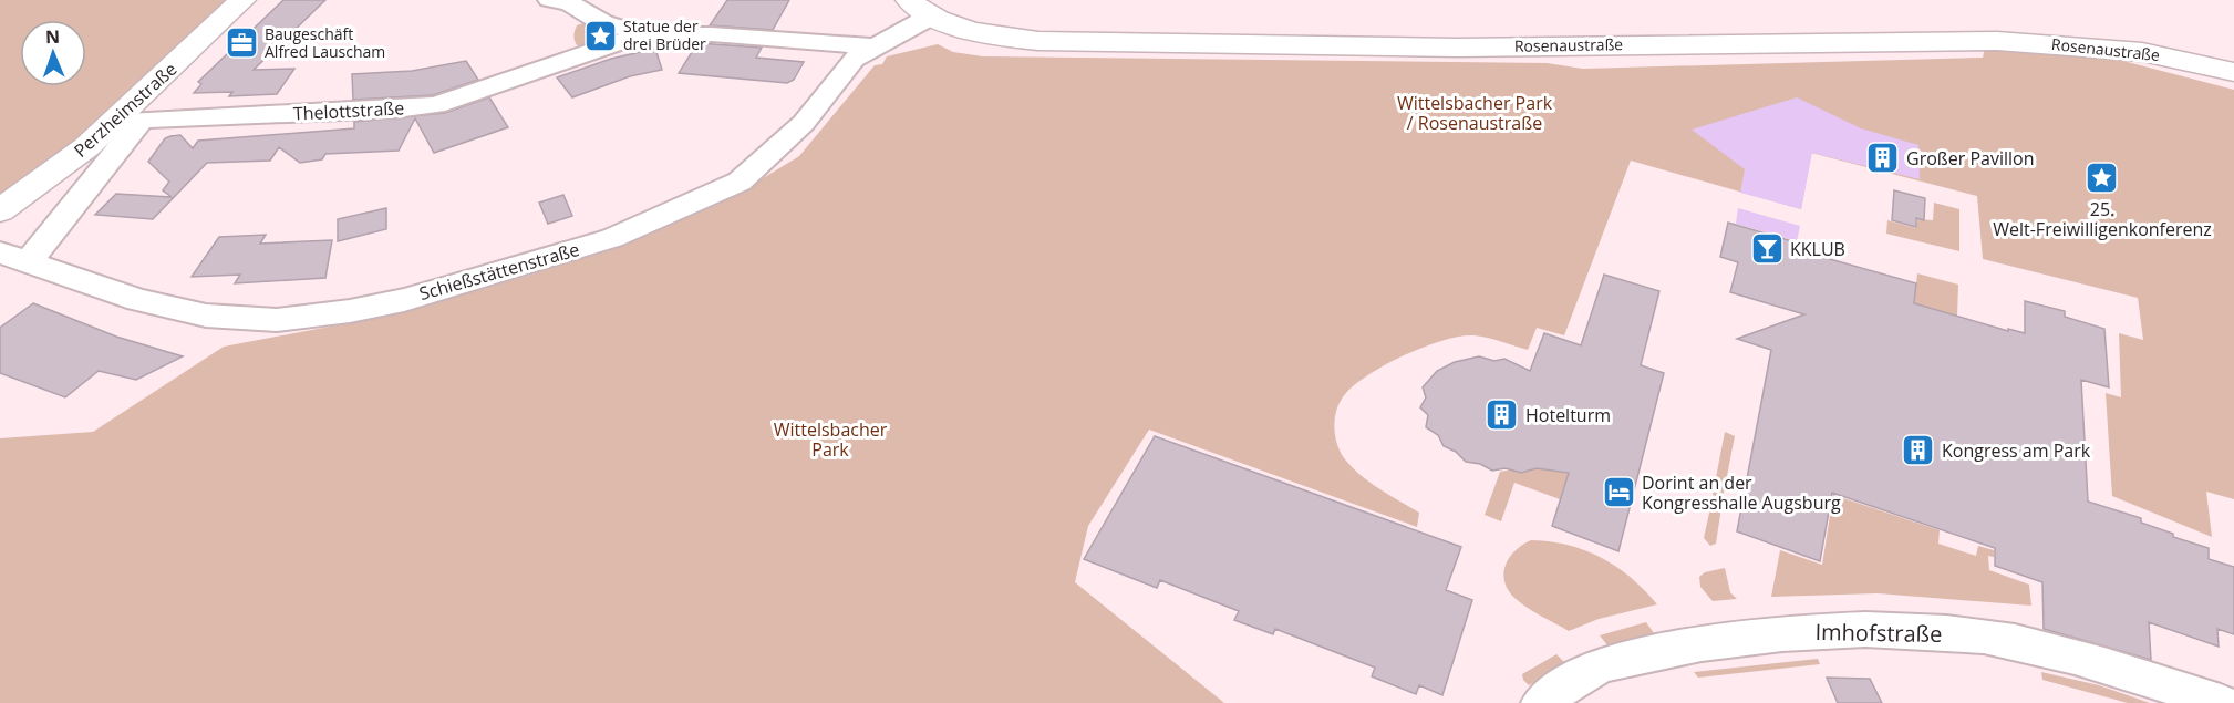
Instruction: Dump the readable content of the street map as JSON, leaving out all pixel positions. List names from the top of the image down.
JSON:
{
  "streets": {
    "main road": ["Rosenaustraße", "Perzheimstraße"],
    "street": ["Thelottstraße", "Schießstättenstraße", "Imhofstraße"]
  },
  "crossings": [
    ["Rosenaustraße", "Schießstättenstraße"],
    ["Perzheimstraße", "Thelottstraße"],
    ["Perzheimstraße", "Schießstättenstraße"],
    ["Thelottstraße", "Schießstättenstraße"]
  ],
  "parks": ["Wittelsbacher Park / Rosenaustraße", "Wittelsbacher Park"],
  "places": {
    "place": ["Statue der drei Brüder", "25. Welt-Freiwilligenkonferenz"],
    "office": ["Baugeschäft Alfred Lauscham"],
    "building": ["Großer Pavillon", "Hotelturm", "Kongress am Park"],
    "bar": ["KKLUB"],
    "hotel": ["Dorint an der Kongresshalle Augsburg"]
  },
  "north": "top"
}
